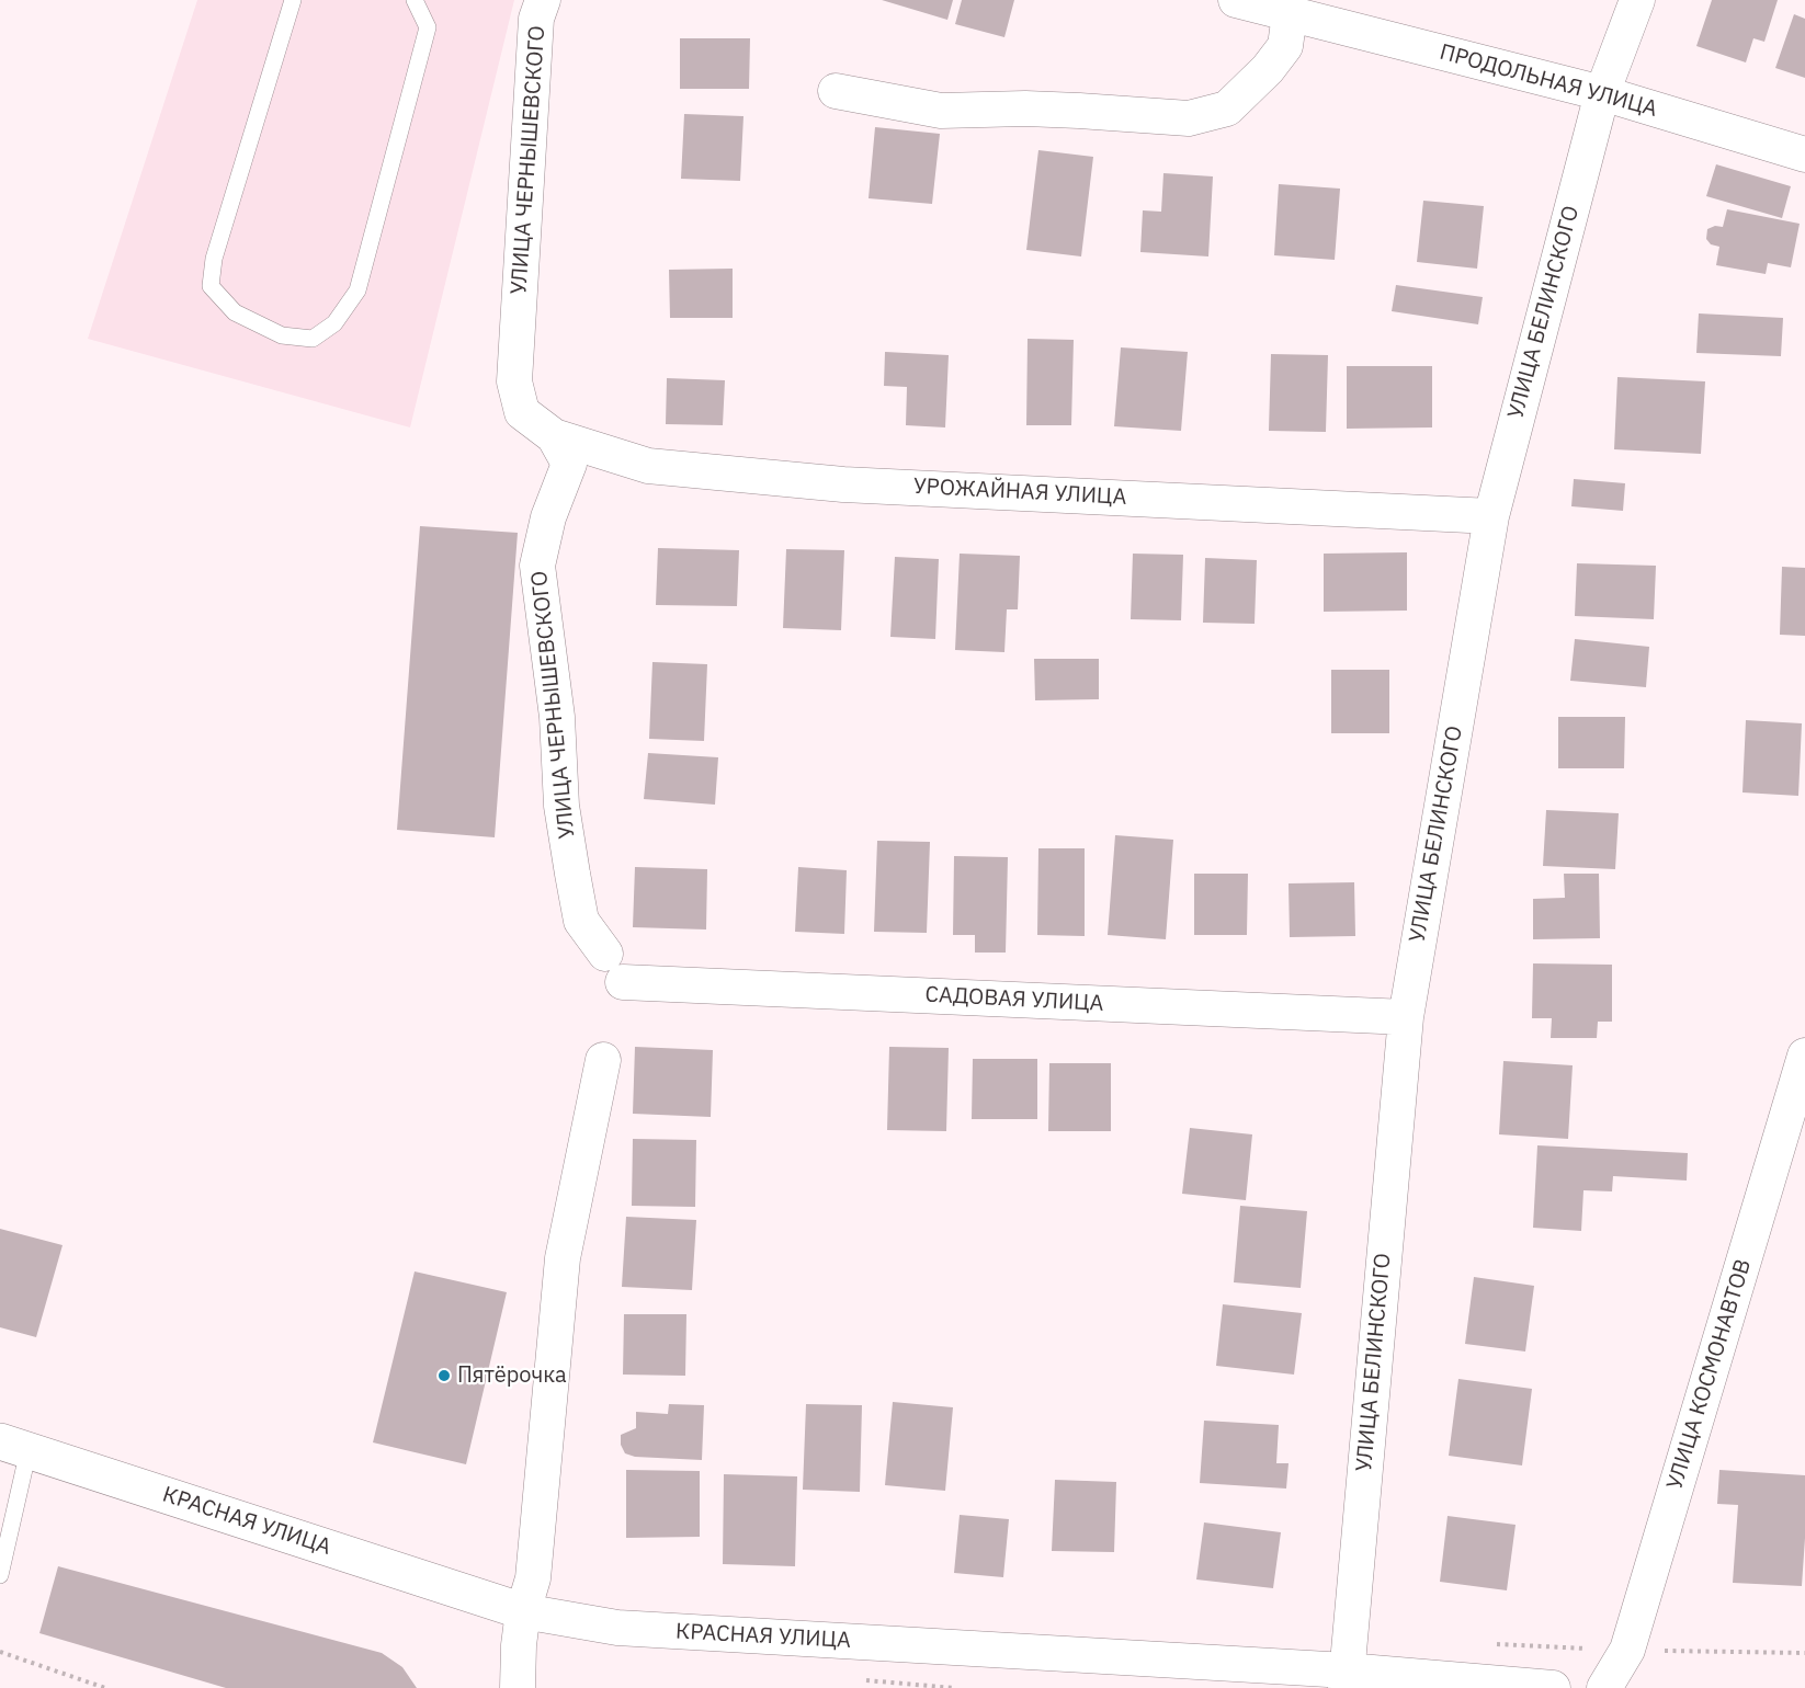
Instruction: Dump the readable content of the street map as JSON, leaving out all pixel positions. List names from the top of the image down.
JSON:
{
  "streets": {
    "street": [
      "ПРОДОЛЬНАЯ УЛИЦА",
      "УЛИЦА ЧЕРНЫШЕВСКОГО",
      "УЛИЦА БЕЛИНСКОГО",
      "УРОЖАЙНАЯ УЛИЦА",
      "САДОВАЯ УЛИЦА",
      "УЛИЦА КОСМОНАВТОВ",
      "КРАСНАЯ УЛИЦА"
    ]
  },
  "crossings": [
    ["ПРОДОЛЬНАЯ УЛИЦА", "УЛИЦА БЕЛИНСКОГО"],
    ["УЛИЦА ЧЕРНЫШЕВСКОГО", "УРОЖАЙНАЯ УЛИЦА"],
    ["УЛИЦА БЕЛИНСКОГО", "УРОЖАЙНАЯ УЛИЦА"],
    ["УЛИЦА БЕЛИНСКОГО", "САДОВАЯ УЛИЦА"],
    ["УЛИЦА БЕЛИНСКОГО", "КРАСНАЯ УЛИЦА"]
  ],
  "places": ["Пятёрочка"]
}
